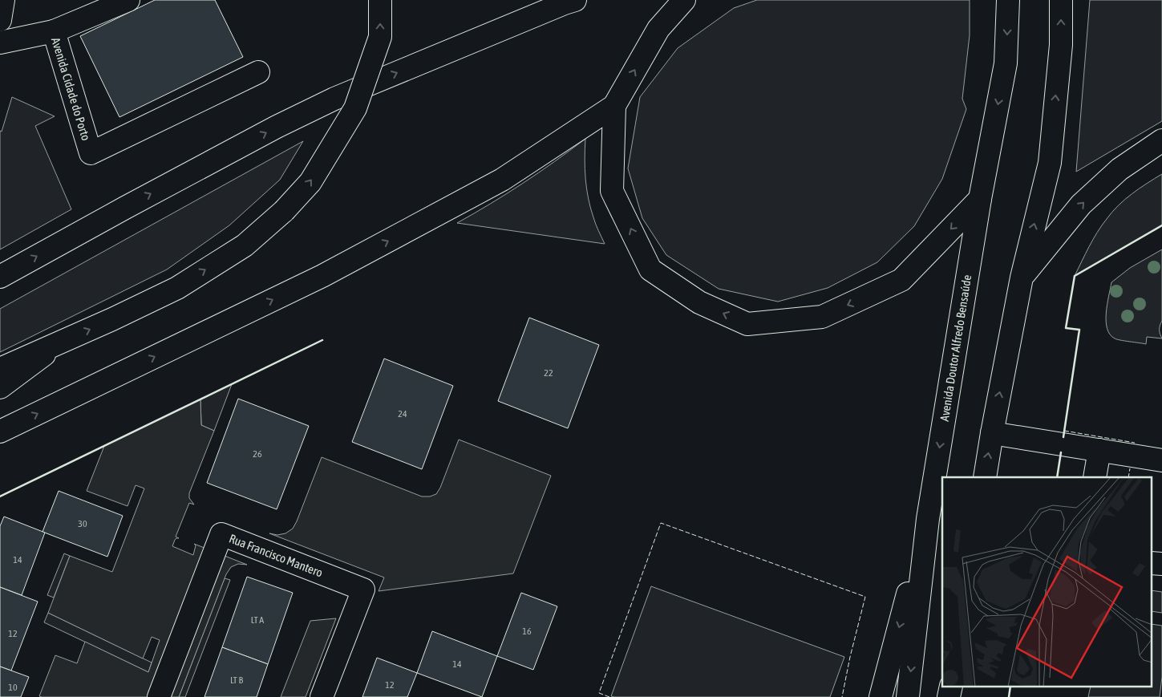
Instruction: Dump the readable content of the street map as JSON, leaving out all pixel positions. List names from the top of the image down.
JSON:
{
  "streets": {
    "main road": ["Avenida Cidade do Porto", "Avenida Doutor Alfredo Bensaúde", "Rua Francisco Mantero"]
  },
  "house_numbers": [
    "22",
    "24",
    "26",
    "30",
    "14",
    "LT A",
    "16",
    "12",
    "14",
    "LT B",
    "12",
    "10"
  ]
}
